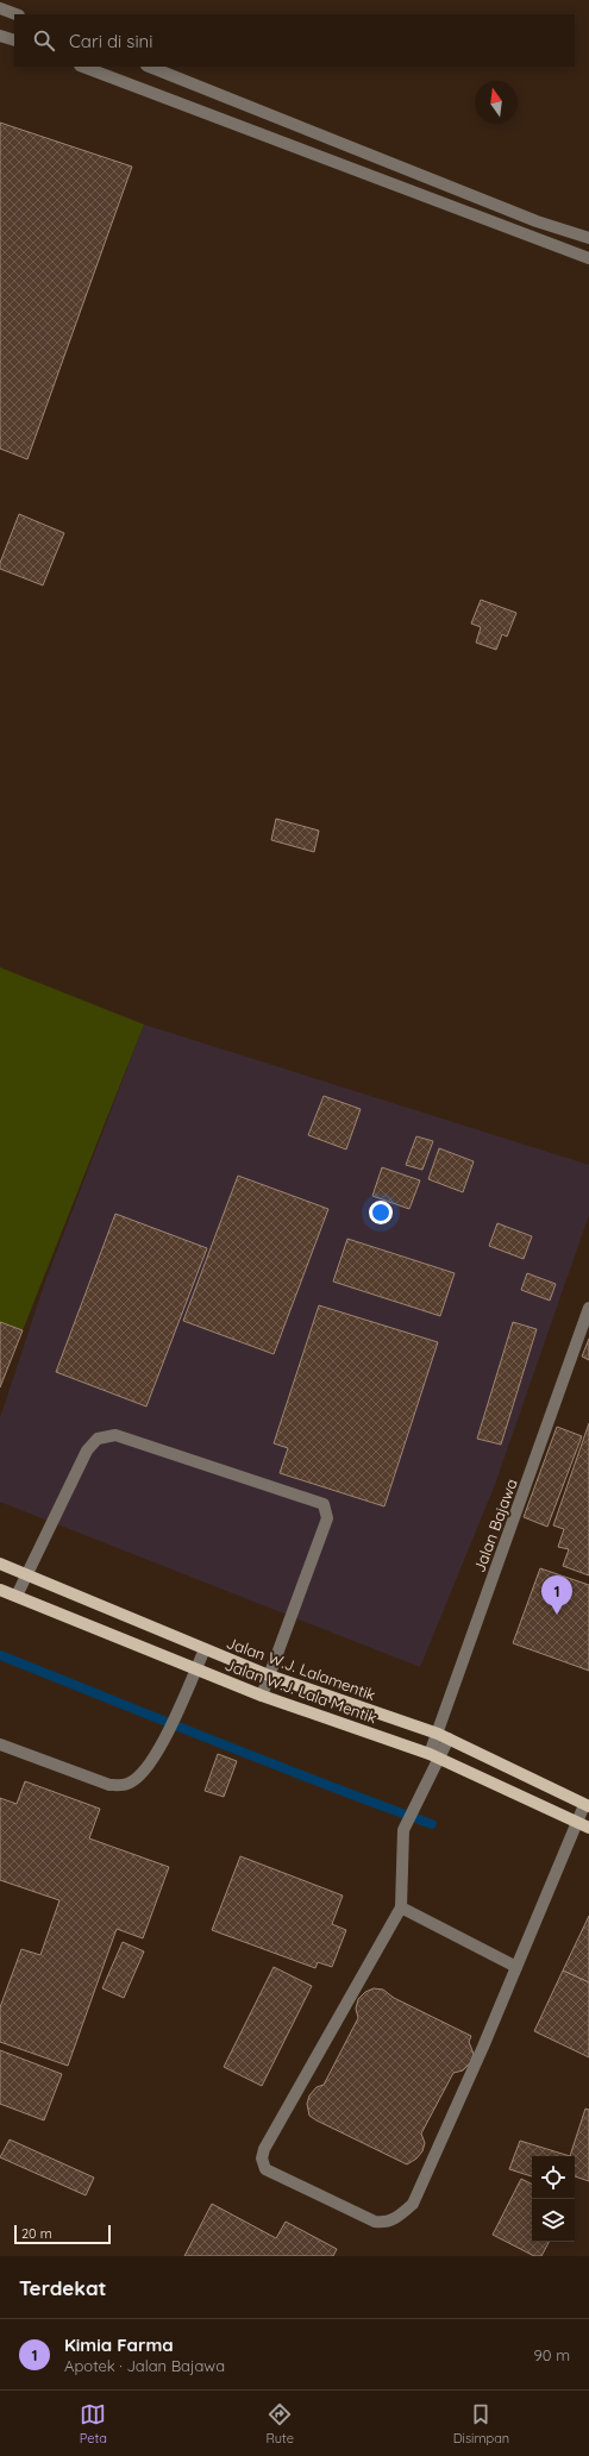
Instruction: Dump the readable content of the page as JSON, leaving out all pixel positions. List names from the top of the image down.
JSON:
{
  "streets": {
    "main road": ["Jalan W.J. Lalamentik", "Jalan W.J. Lala Mentik"],
    "street": ["Jalan Bajawa"]
  },
  "crossings": [
    ["Jalan Bajawa", "Jalan W.J. Lalamentik"],
    ["Jalan Bajawa", "Jalan W.J. Lala Mentik"]
  ],
  "scale_bar": "20 m",
  "north": "top",
  "page": {
    "search": "Cari di sini",
    "pins": "1",
    "scale": "20 m",
    "heading": "Terdekat",
    "list": [
      {
        "mark": "1",
        "name": "Kimia Farma",
        "note": "Apotek · Jalan Bajawa",
        "value": "90 m"
      }
    ],
    "nav": ["Peta", "Rute", "Disimpan"]
  }
}
